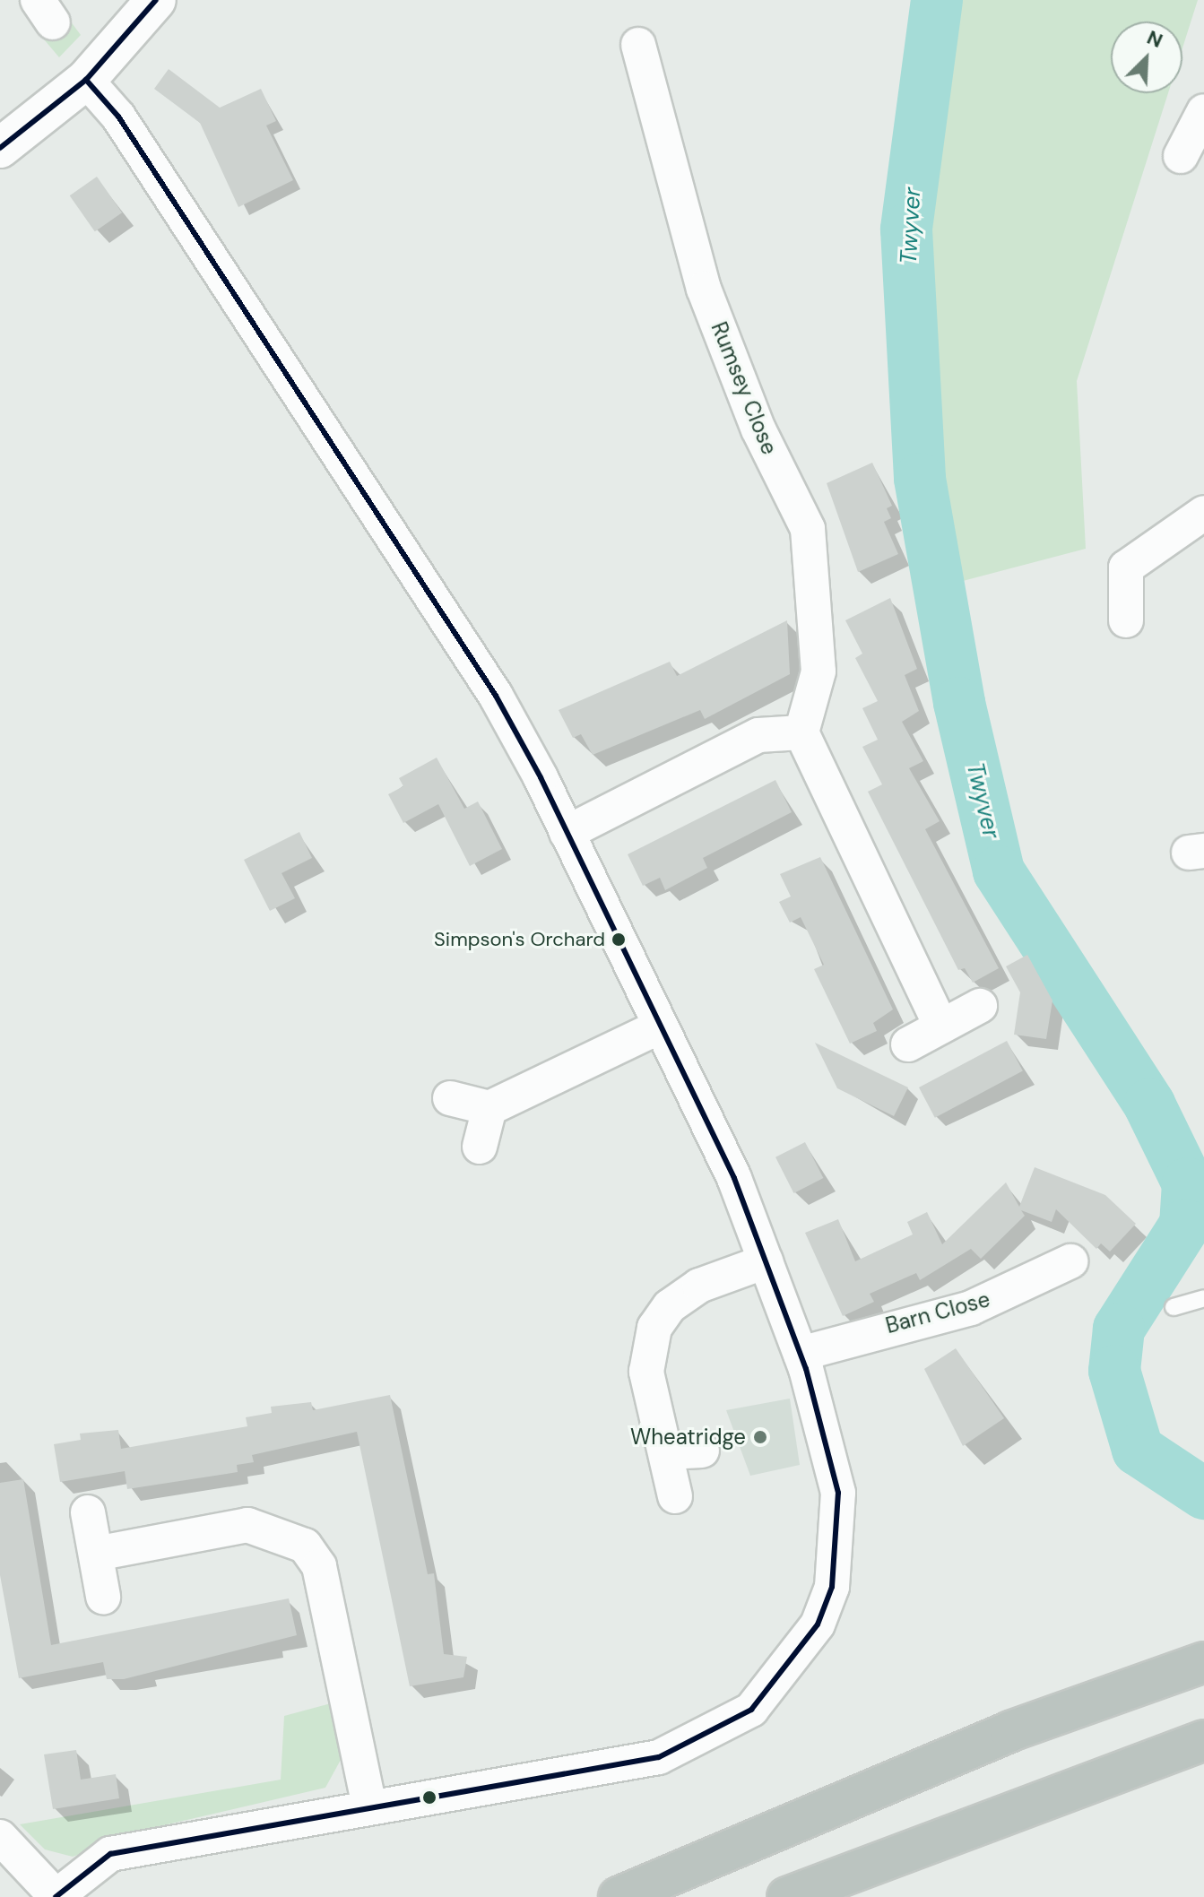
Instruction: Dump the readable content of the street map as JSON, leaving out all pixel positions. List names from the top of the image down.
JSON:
{
  "streets": {
    "street": ["Rumsey Close", "Barn Close"]
  },
  "water": ["Twyver"],
  "places": ["Simpson's Orchard", "Wheatridge"],
  "north": "top right"
}
